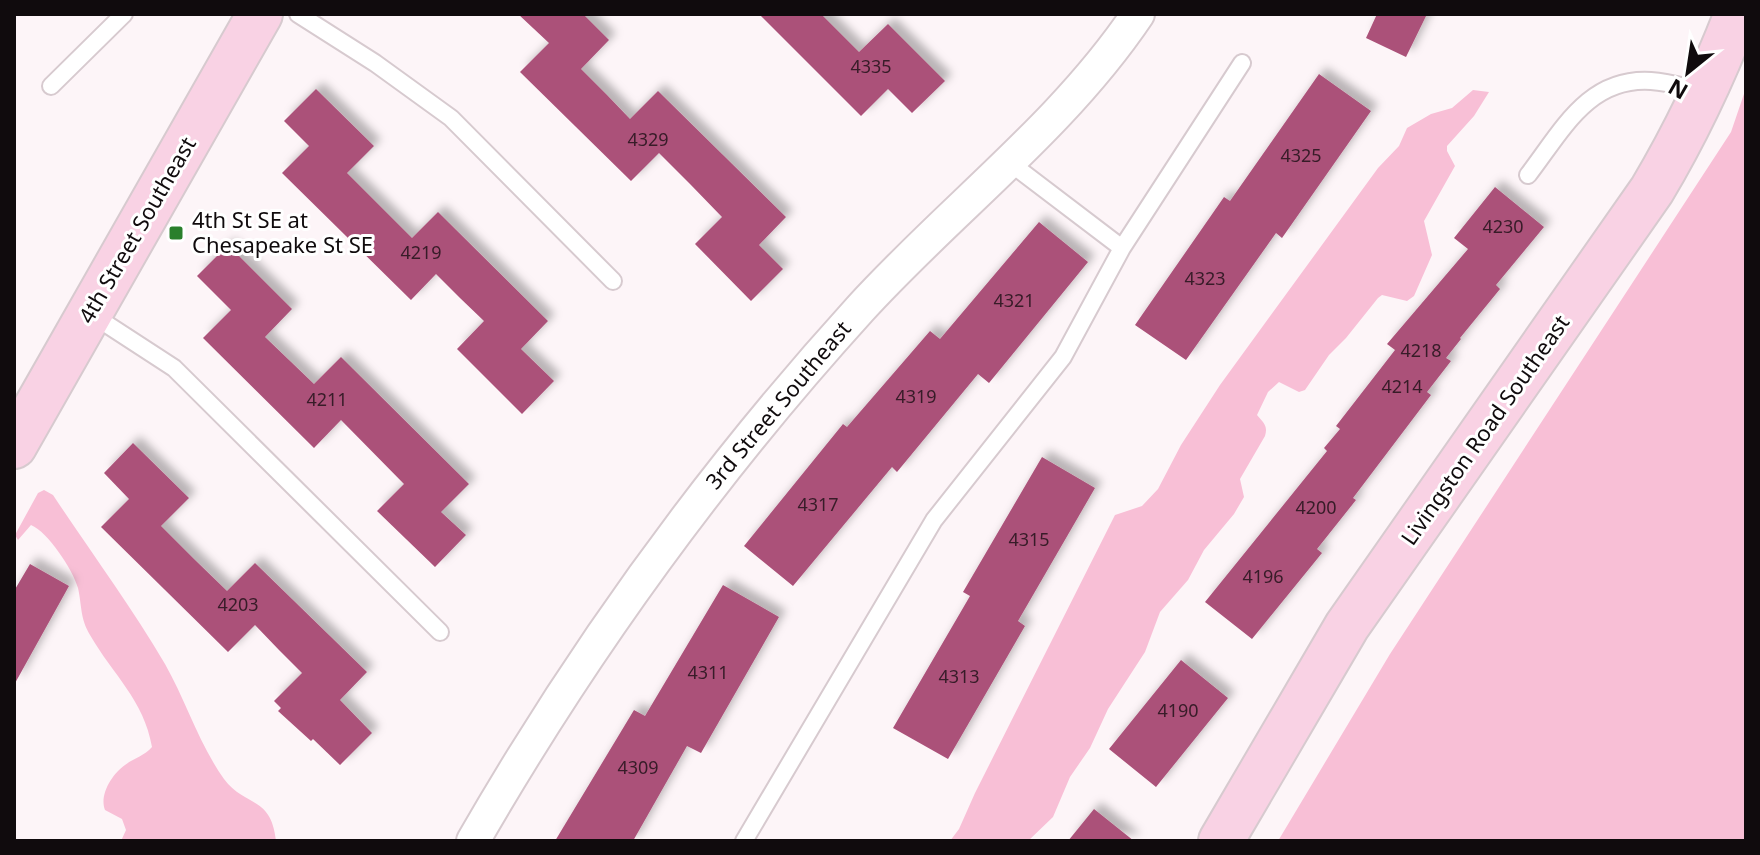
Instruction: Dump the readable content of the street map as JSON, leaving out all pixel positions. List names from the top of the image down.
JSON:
{
  "streets": {
    "street": ["4th Street Southeast", "3rd Street Southeast", "Livingston Road Southeast"]
  },
  "places": {
    "transit": ["4th St SE at Chesapeake St SE"]
  },
  "house_numbers": [
    "4335",
    "4329",
    "4325",
    "4230",
    "4219",
    "4323",
    "4321",
    "4218",
    "4214",
    "4319",
    "4211",
    "4317",
    "4200",
    "4315",
    "4196",
    "4203",
    "4311",
    "4313",
    "4190",
    "4309"
  ],
  "north": "bottom left"
}
